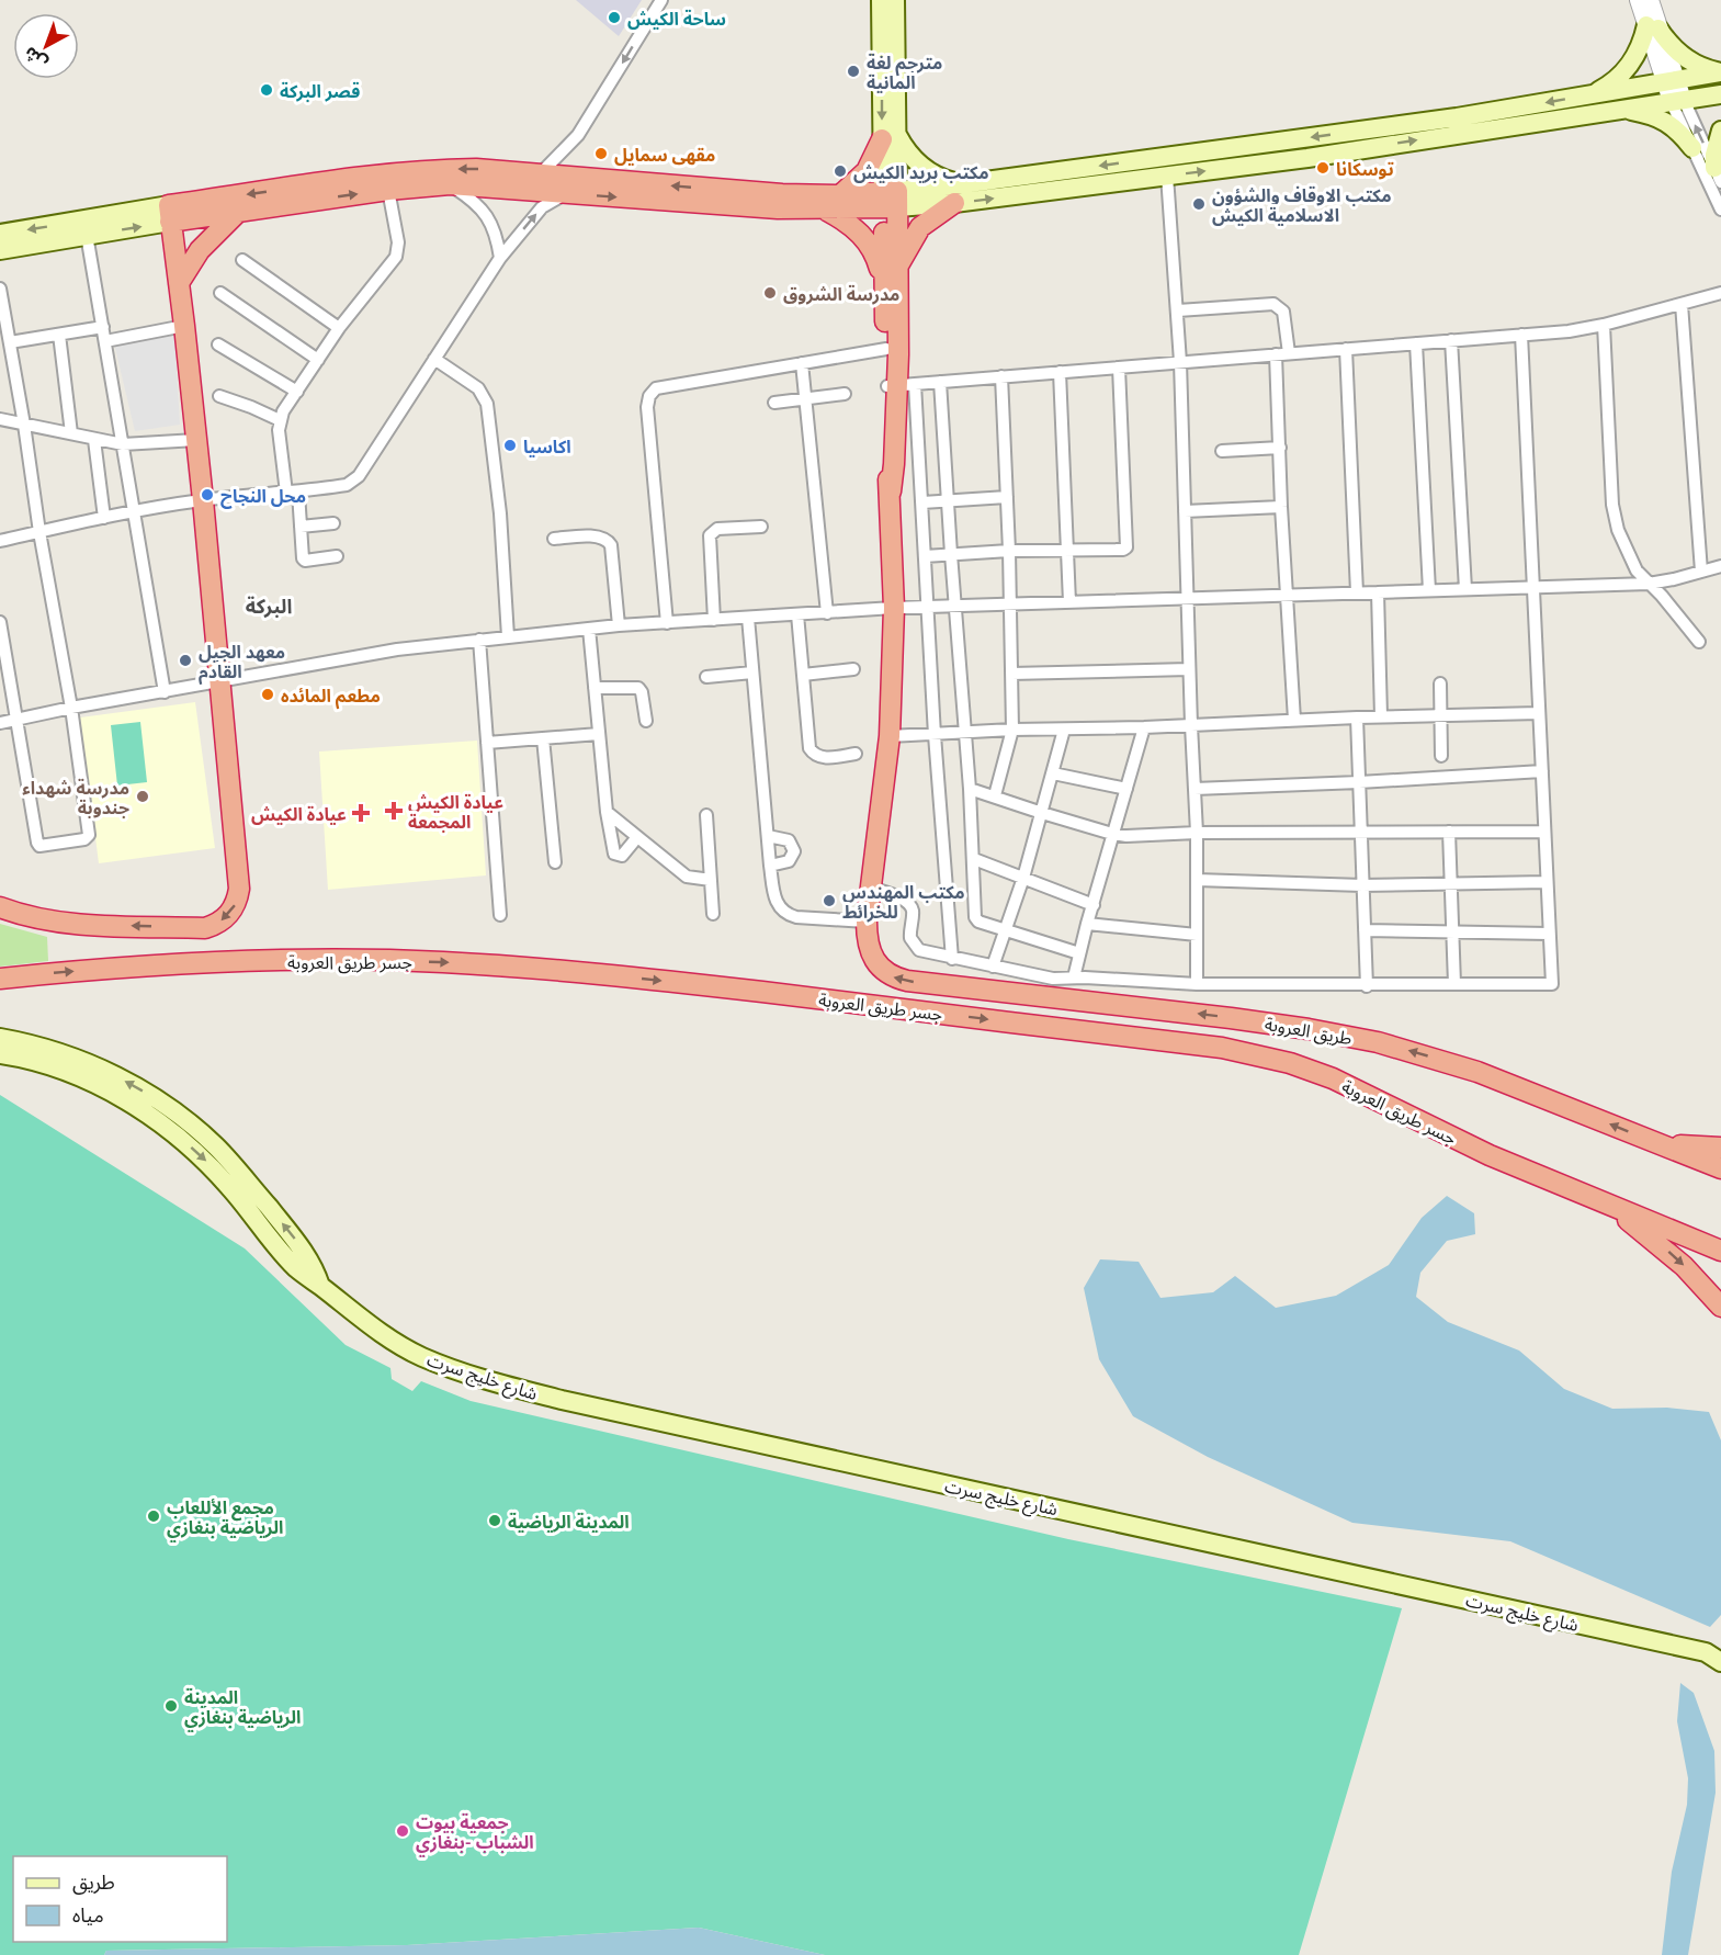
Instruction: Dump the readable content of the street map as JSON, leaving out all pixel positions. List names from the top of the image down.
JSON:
{
  "streets": {
    "highway": ["جسر طريق العروبة", "طريق العروبة"],
    "main road": ["شارع خليج سرت"]
  },
  "one_way": ["جسر طريق العروبة", "طريق العروبة"],
  "districts": ["البركة"],
  "places": {
    "other": [
      "ساحة الكيش",
      "مترجم لغة المانية",
      "قصر البركة",
      "مقهى سمايل",
      "توسكانا",
      "مكتب بريد الكيش",
      "مكتب الاوقاف والشؤون الاسلامية الكيش",
      "مدرسة الشروق",
      "اكاسيا",
      "محل النجاح",
      "معهد الجيل القادم",
      "مطعم المائده",
      "مدرسة شهداء جندوبة",
      "مكتب المهندس للخرائط",
      "مجمع الأللعاب الرياضية بنغازي",
      "المدينة الرياضية",
      "المدينة الرياضية بنغازي",
      "جمعية بيوت الشباب -بنغازي"
    ],
    "health": ["عيادة الكيش المجمعة", "عيادة الكيش"]
  },
  "legend": ["طريق", "مياه"],
  "north": "bottom left"
}
